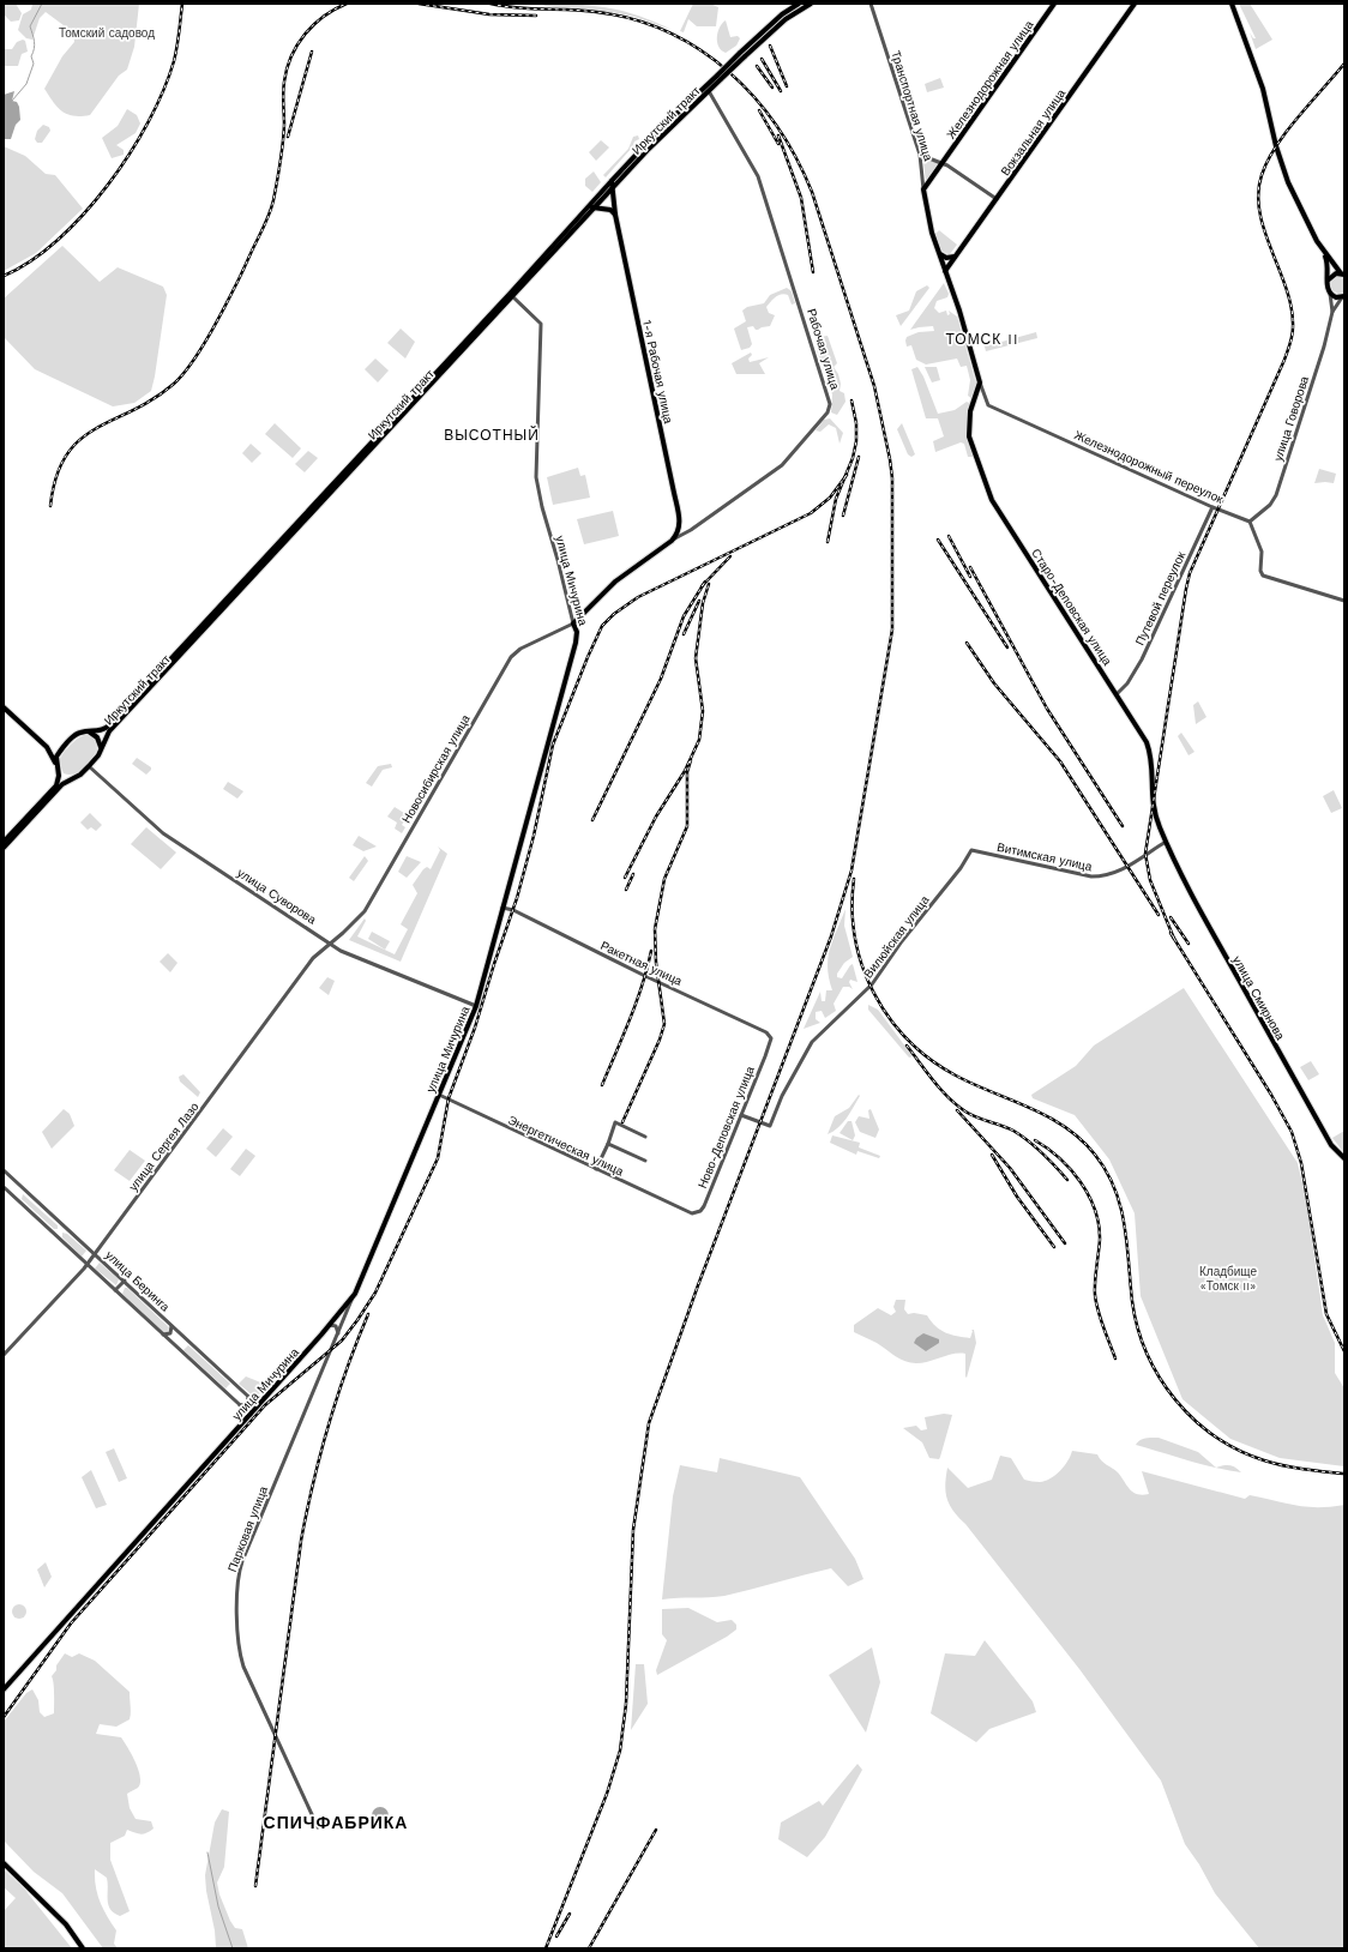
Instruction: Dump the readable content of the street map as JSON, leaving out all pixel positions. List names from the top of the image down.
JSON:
{
  "streets": {
    "main road": [
      "Железнодорожная улица",
      "Транспортная улица",
      "Иркутский тракт",
      "Вокзальная улица",
      "Рабочая улица",
      "1-я Рабочая улица",
      "улица Мичурина",
      "Старо-Деповская улица",
      "улица Смирнова"
    ],
    "street": [
      "улица Говорова",
      "Железнодорожный переулок",
      "Путевой переулок",
      "Новосибирская улица",
      "Витимская улица",
      "улица Суворова",
      "Вилюйская улица",
      "Ракетная улица",
      "Ново-Деповская улица",
      "Энергетическая улица",
      "улица Сергея Лазо",
      "улица Беринга",
      "Парковая улица"
    ]
  },
  "crossings": [
    ["Железнодорожная улица", "Транспортная улица"],
    ["Транспортная улица", "Вокзальная улица"],
    ["Транспортная улица", "Железнодорожный переулок"],
    ["Транспортная улица", "Старо-Деповская улица"],
    ["Иркутский тракт", "Рабочая улица"],
    ["Иркутский тракт", "1-я Рабочая улица"],
    ["Иркутский тракт", "улица Мичурина"],
    ["Иркутский тракт", "улица Суворова"],
    ["Рабочая улица", "1-я Рабочая улица"],
    ["Рабочая улица", "улица Мичурина"],
    ["Рабочая улица", "Новосибирская улица"],
    ["улица Говорова", "Железнодорожный переулок"],
    ["Железнодорожный переулок", "Путевой переулок"],
    ["улица Мичурина", "Новосибирская улица"],
    ["улица Мичурина", "улица Суворова"],
    ["улица Мичурина", "Ракетная улица"],
    ["улица Мичурина", "Энергетическая улица"],
    ["улица Мичурина", "улица Беринга"],
    ["улица Мичурина", "Парковая улица"],
    ["Путевой переулок", "Старо-Деповская улица"],
    ["Старо-Деповская улица", "Витимская улица"],
    ["Старо-Деповская улица", "улица Смирнова"],
    ["Новосибирская улица", "улица Суворова"],
    ["Новосибирская улица", "улица Сергея Лазо"],
    ["Витимская улица", "Вилюйская улица"],
    ["Витимская улица", "улица Смирнова"],
    ["улица Суворова", "улица Сергея Лазо"],
    ["Вилюйская улица", "Ново-Деповская улица"],
    ["Ракетная улица", "Ново-Деповская улица"],
    ["Ново-Деповская улица", "Энергетическая улица"],
    ["улица Сергея Лазо", "улица Беринга"]
  ],
  "districts": ["ТОМСК II", "ВЫСОТНЫЙ", "СПИЧФАБРИКА"],
  "parks": ["Томский садовод", "Кладбище «Томск II»"]
}
